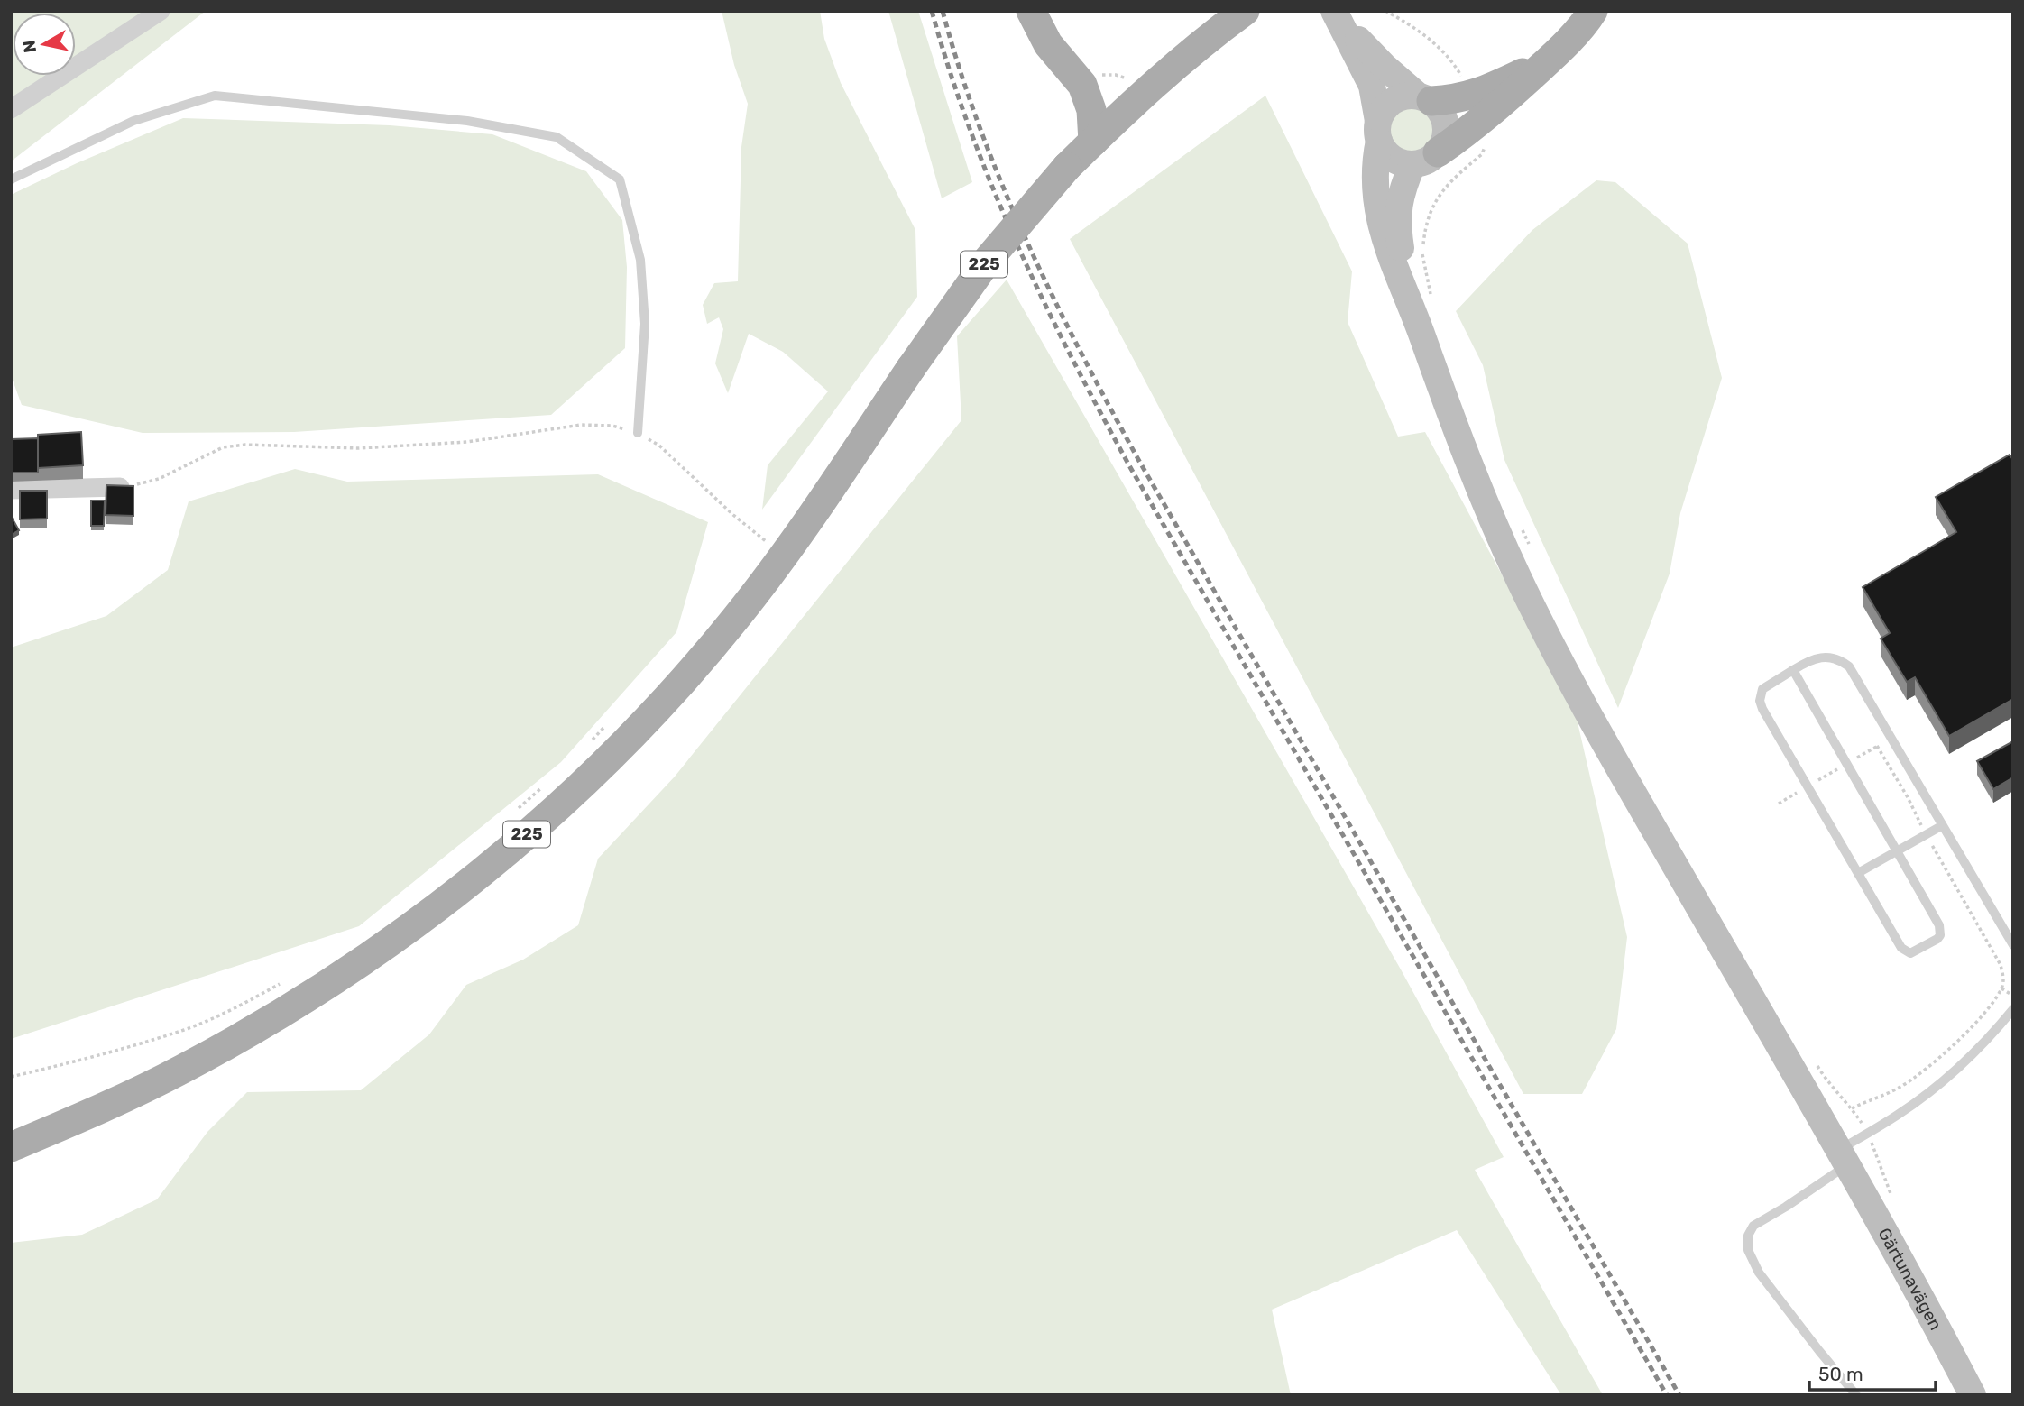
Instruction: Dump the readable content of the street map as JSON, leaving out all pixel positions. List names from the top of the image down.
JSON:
{
  "streets": {
    "main road": ["225"],
    "street": ["Gärtunavägen"]
  },
  "scale_bar": "50 m",
  "north": "left"
}
